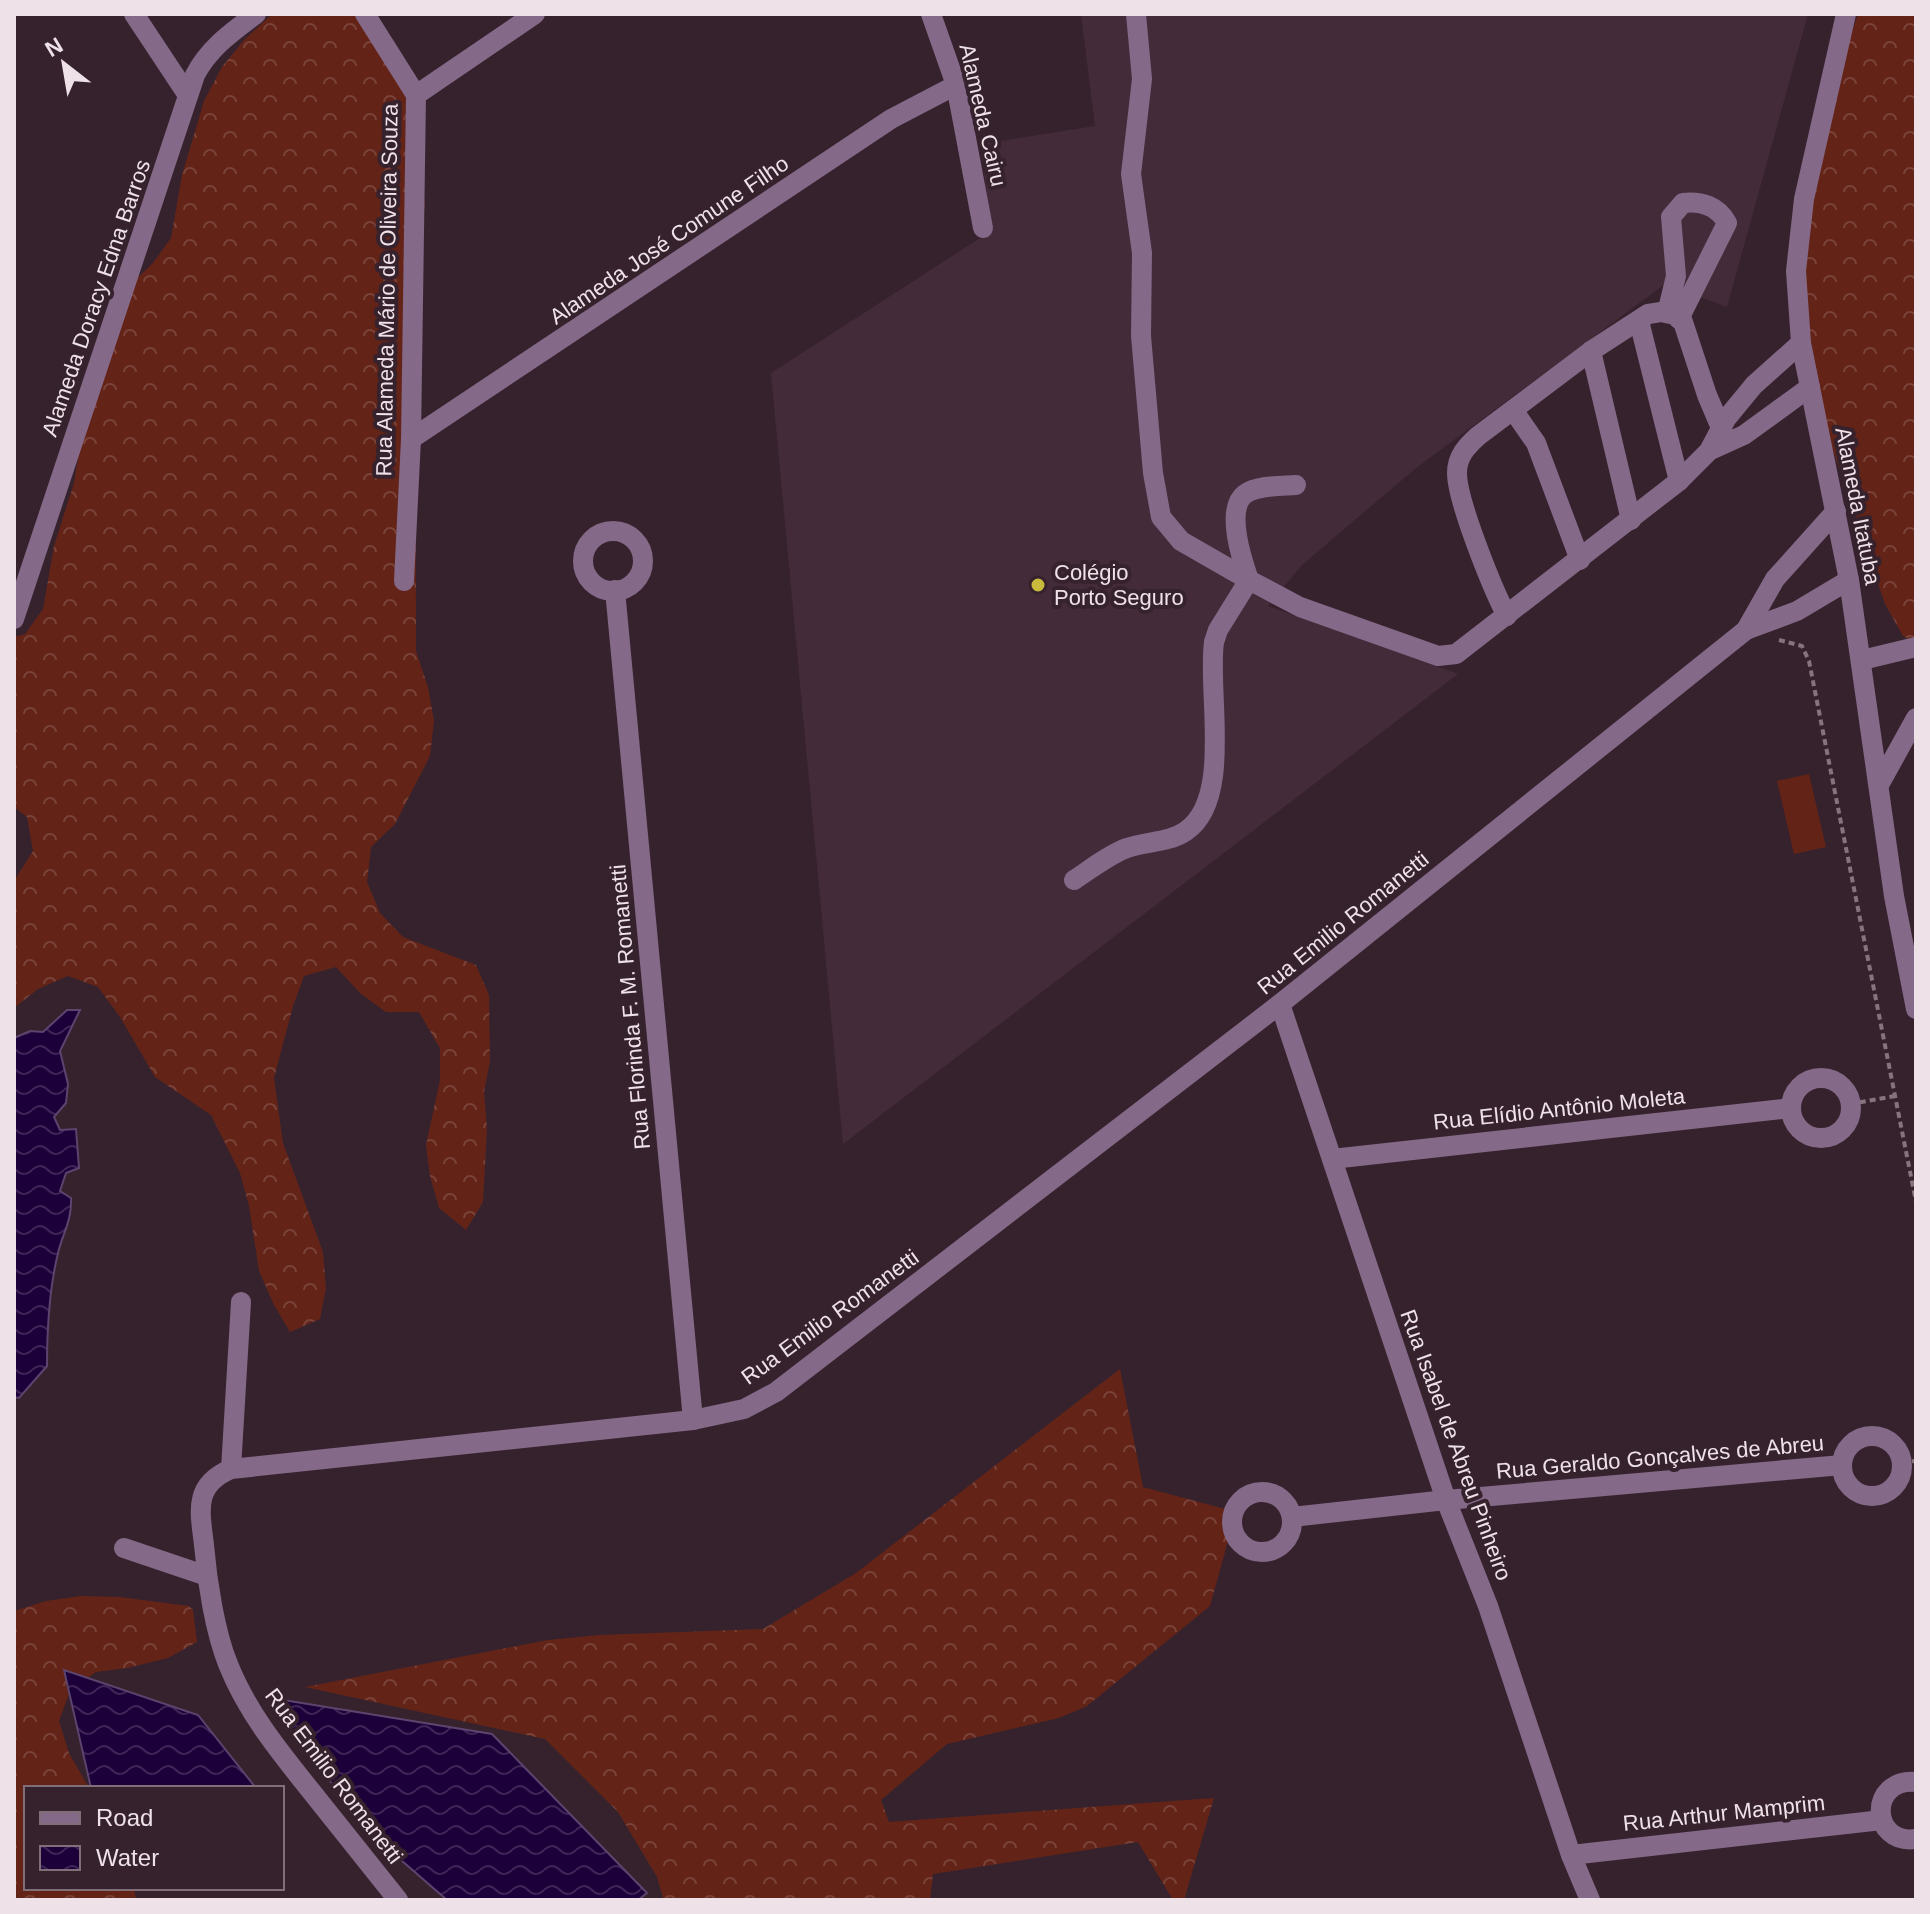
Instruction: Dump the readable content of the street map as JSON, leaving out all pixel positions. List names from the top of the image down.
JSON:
{
  "streets": {
    "street": [
      "Alameda Cairu",
      "Alameda José Comune Filho",
      "Rua Alameda Mário de Oliveira Souza",
      "Alameda Doracy Edna Barros",
      "Alameda Itatuba",
      "Rua Emilio Romanetti",
      "Rua Florinda F. M. Romanetti",
      "Rua Elídio Antônio Moleta",
      "Rua Isabel de Abreu Pinheiro",
      "Rua Geraldo Gonçalves de Abreu",
      "Rua Arthur Mamprim"
    ]
  },
  "crossings": [
    ["Alameda Cairu", "Alameda José Comune Filho"],
    ["Alameda José Comune Filho", "Rua Alameda Mário de Oliveira Souza"],
    ["Alameda Itatuba", "Rua Emilio Romanetti"],
    ["Rua Emilio Romanetti", "Rua Florinda F. M. Romanetti"],
    ["Rua Emilio Romanetti", "Rua Isabel de Abreu Pinheiro"],
    ["Rua Elídio Antônio Moleta", "Rua Isabel de Abreu Pinheiro"],
    ["Rua Isabel de Abreu Pinheiro", "Rua Geraldo Gonçalves de Abreu"],
    ["Rua Isabel de Abreu Pinheiro", "Rua Arthur Mamprim"]
  ],
  "places": ["Colégio Porto Seguro"],
  "legend": ["Road", "Water"],
  "north": "top left"
}
